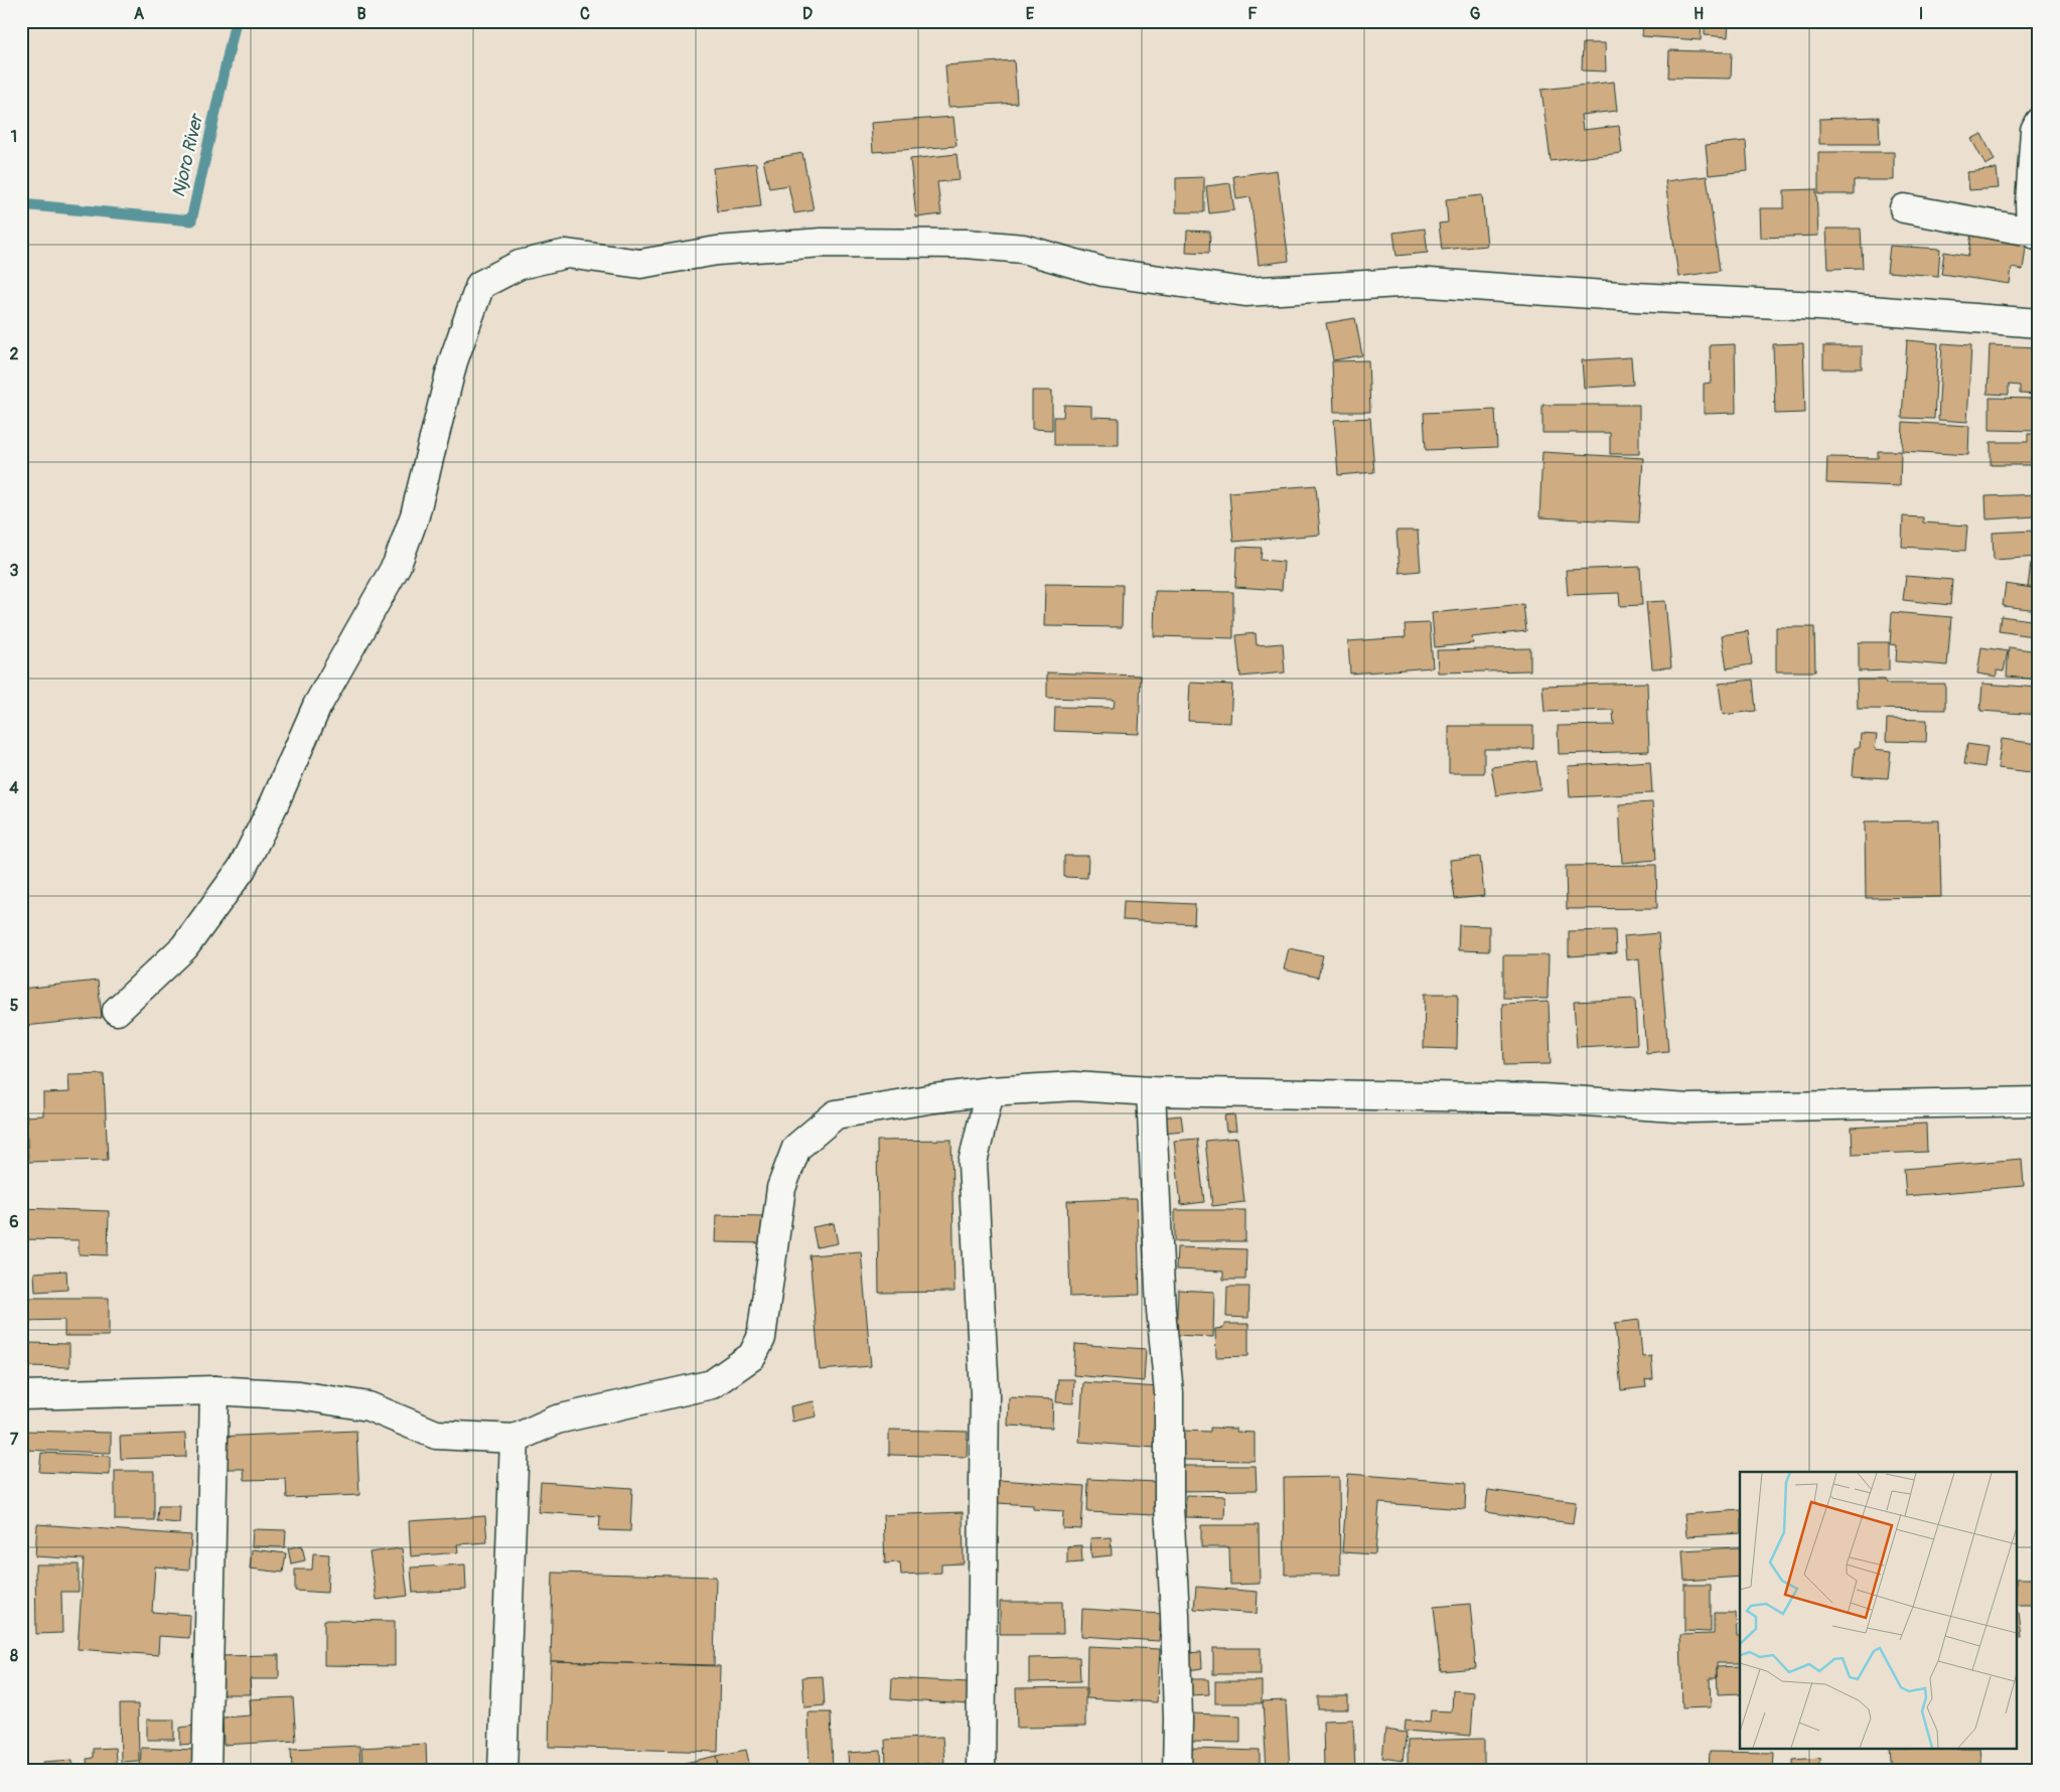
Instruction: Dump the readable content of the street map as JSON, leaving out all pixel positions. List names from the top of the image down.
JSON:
{
  "water": ["Njoro River"],
  "grid": {
    "columns": [
      "A",
      "B",
      "C",
      "D",
      "E",
      "F",
      "G",
      "H",
      "I"
    ],
    "rows": [
      "1",
      "2",
      "3",
      "4",
      "5",
      "6",
      "7",
      "8"
    ]
  }
}
